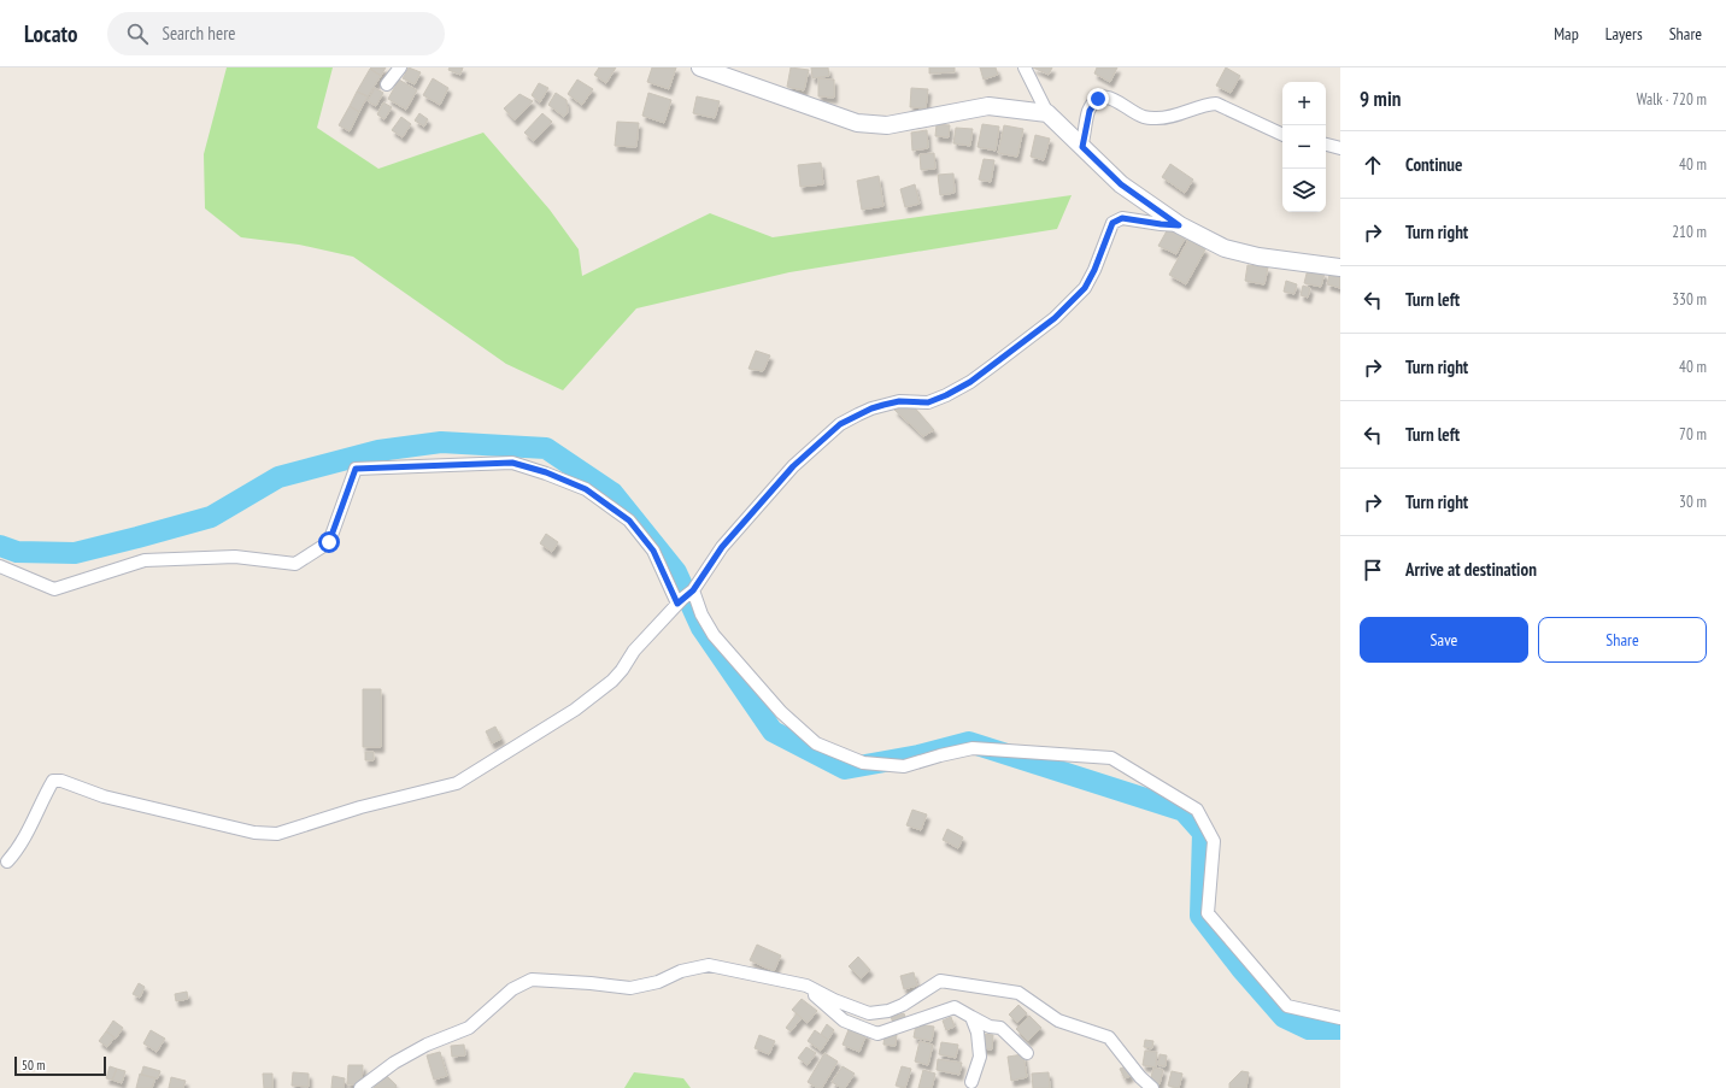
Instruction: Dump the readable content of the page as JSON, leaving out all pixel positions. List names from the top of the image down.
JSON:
{
  "scale_bar": "50 m",
  "page": {
    "header": "Locato",
    "search": "Search here",
    "nav": ["Map", "Layers", "Share"],
    "heading": ["9 min", "Walk · 720 m"],
    "map_buttons": ["+", "−"],
    "list": [
      ["Continue", "40 m"],
      ["Turn right", "210 m"],
      ["Turn left", "330 m"],
      ["Turn right", "40 m"],
      ["Turn left", "70 m"],
      ["Turn right", "30 m"],
      "Arrive at destination"
    ],
    "buttons": ["Save", "Share"],
    "scale": "50 m"
  }
}
